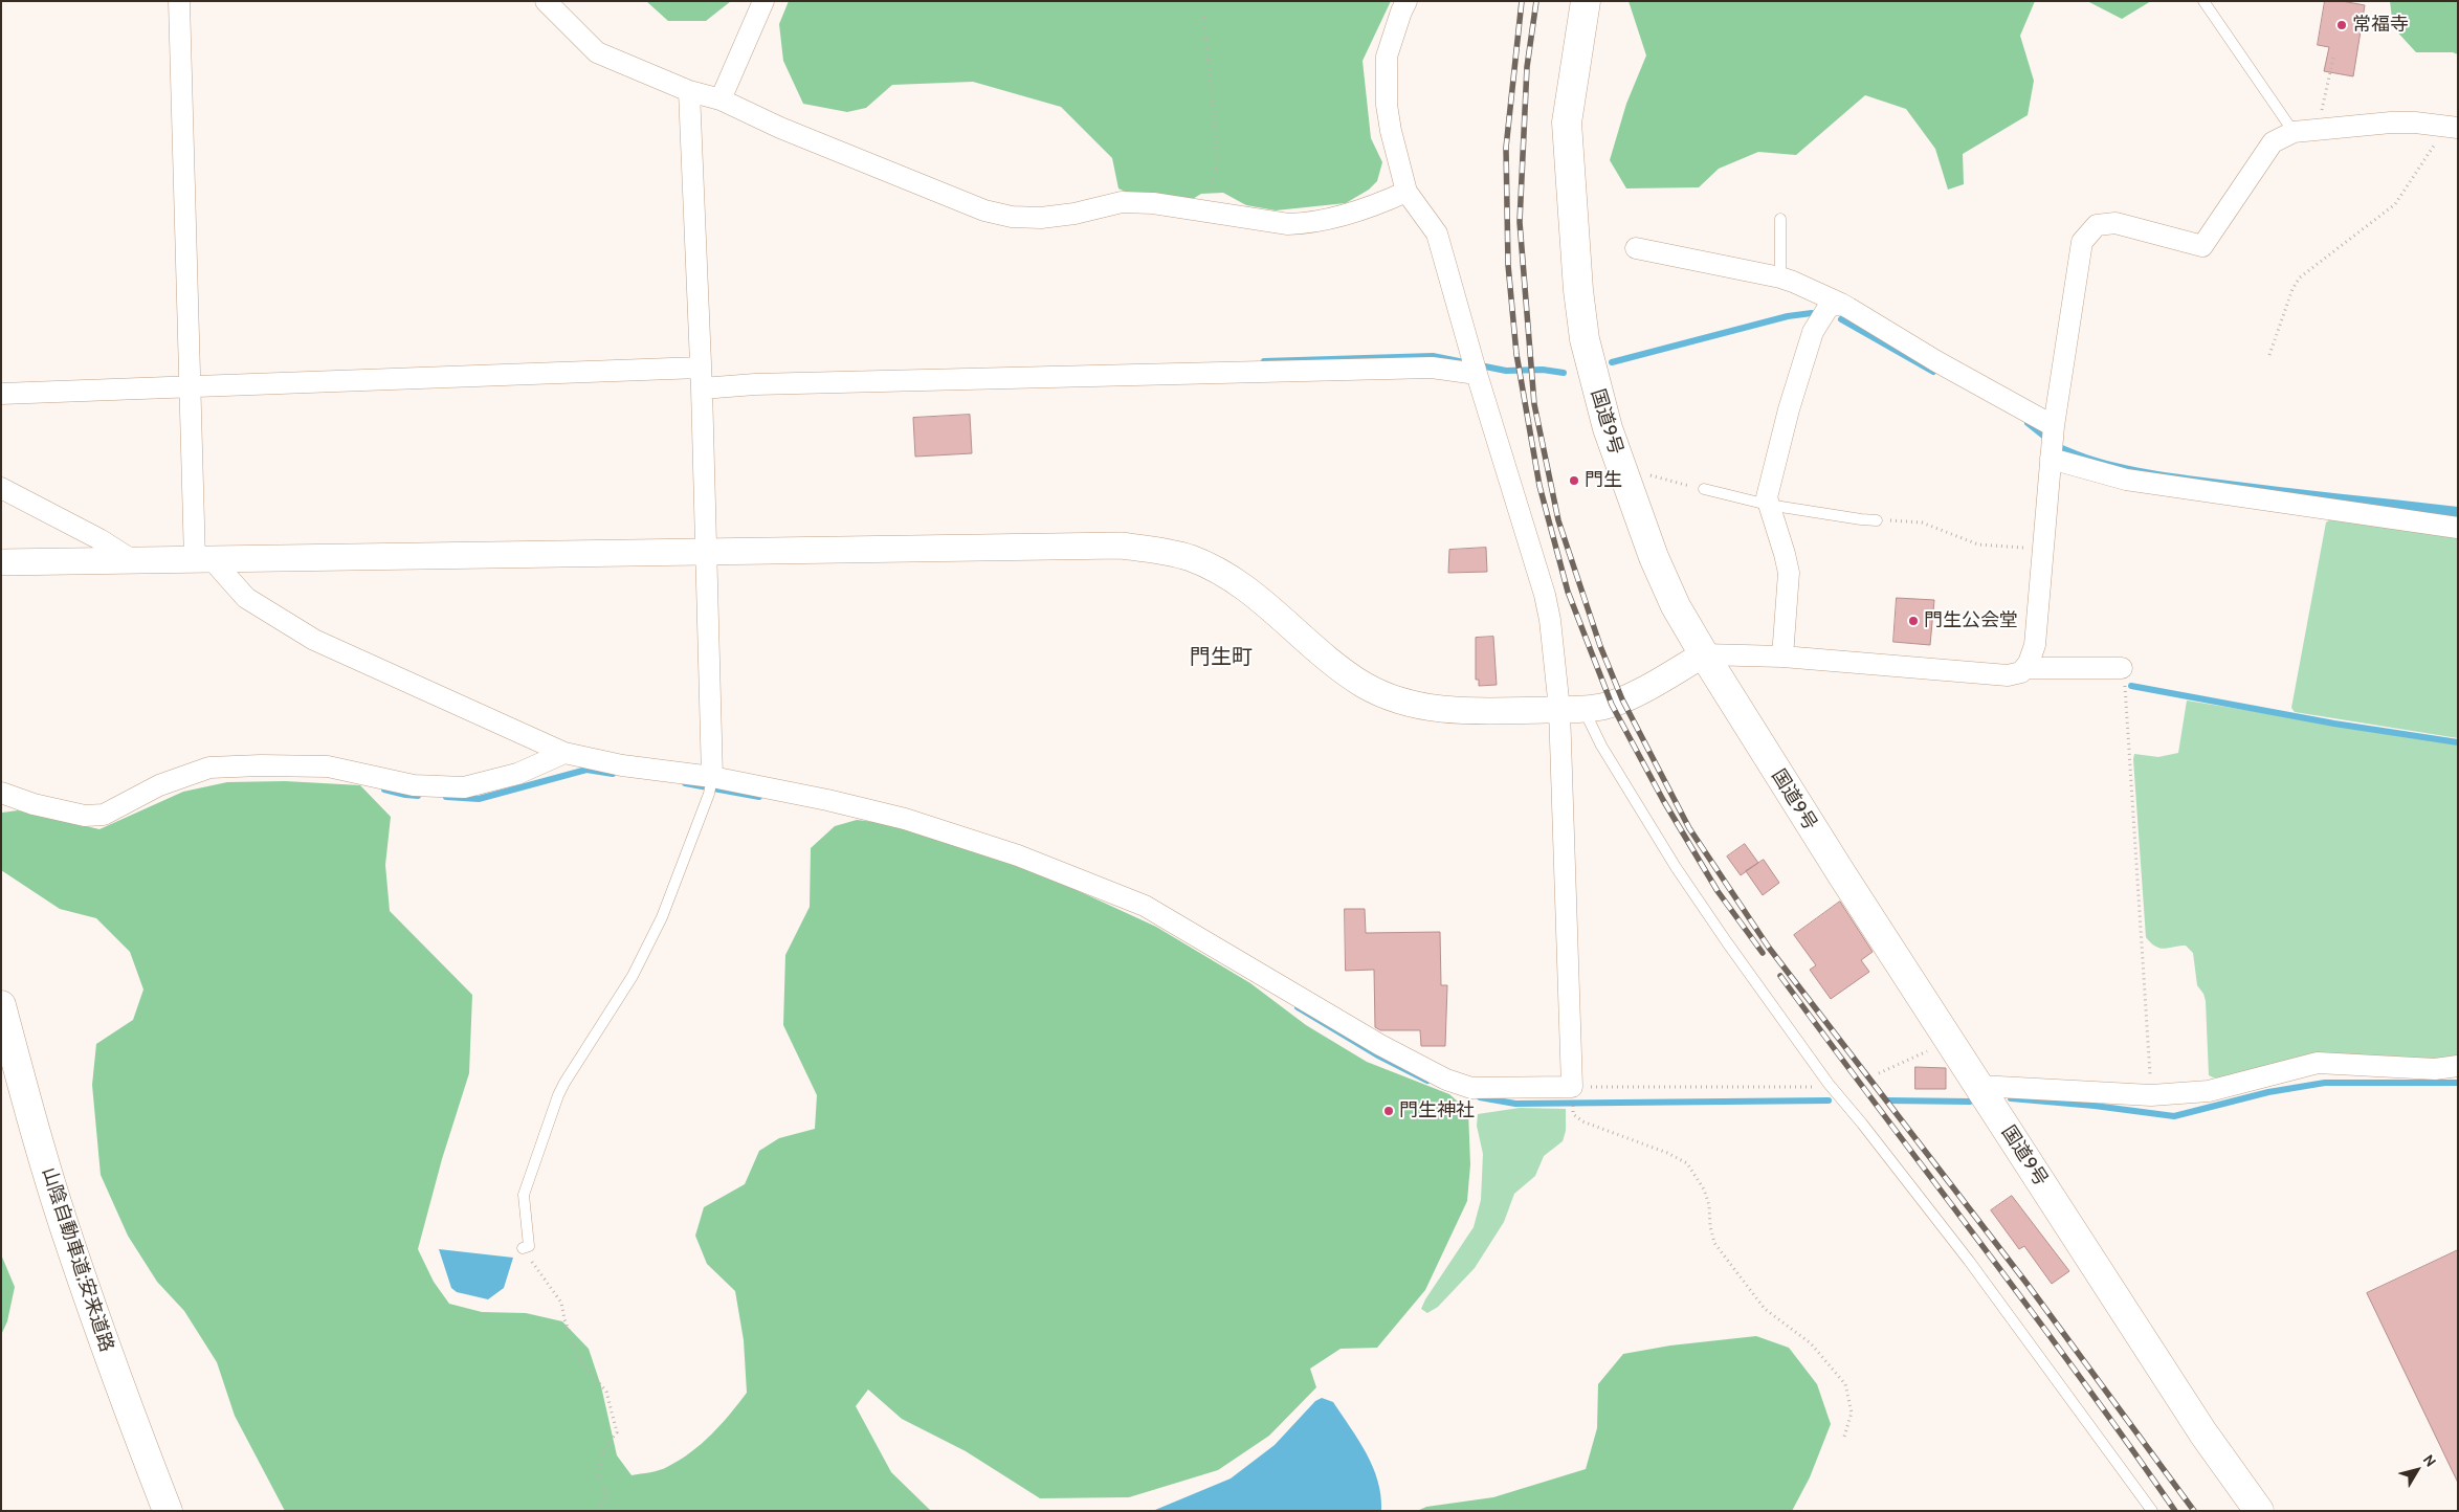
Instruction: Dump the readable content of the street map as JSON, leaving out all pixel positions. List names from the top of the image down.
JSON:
{
  "streets": {
    "highway": ["国道9号", "山陰自動車道;安来道路"]
  },
  "districts": ["門生町"],
  "places": [
    "常福寺",
    "門生",
    "門生公会堂",
    "門生神社"
  ],
  "north": "top right"
}
